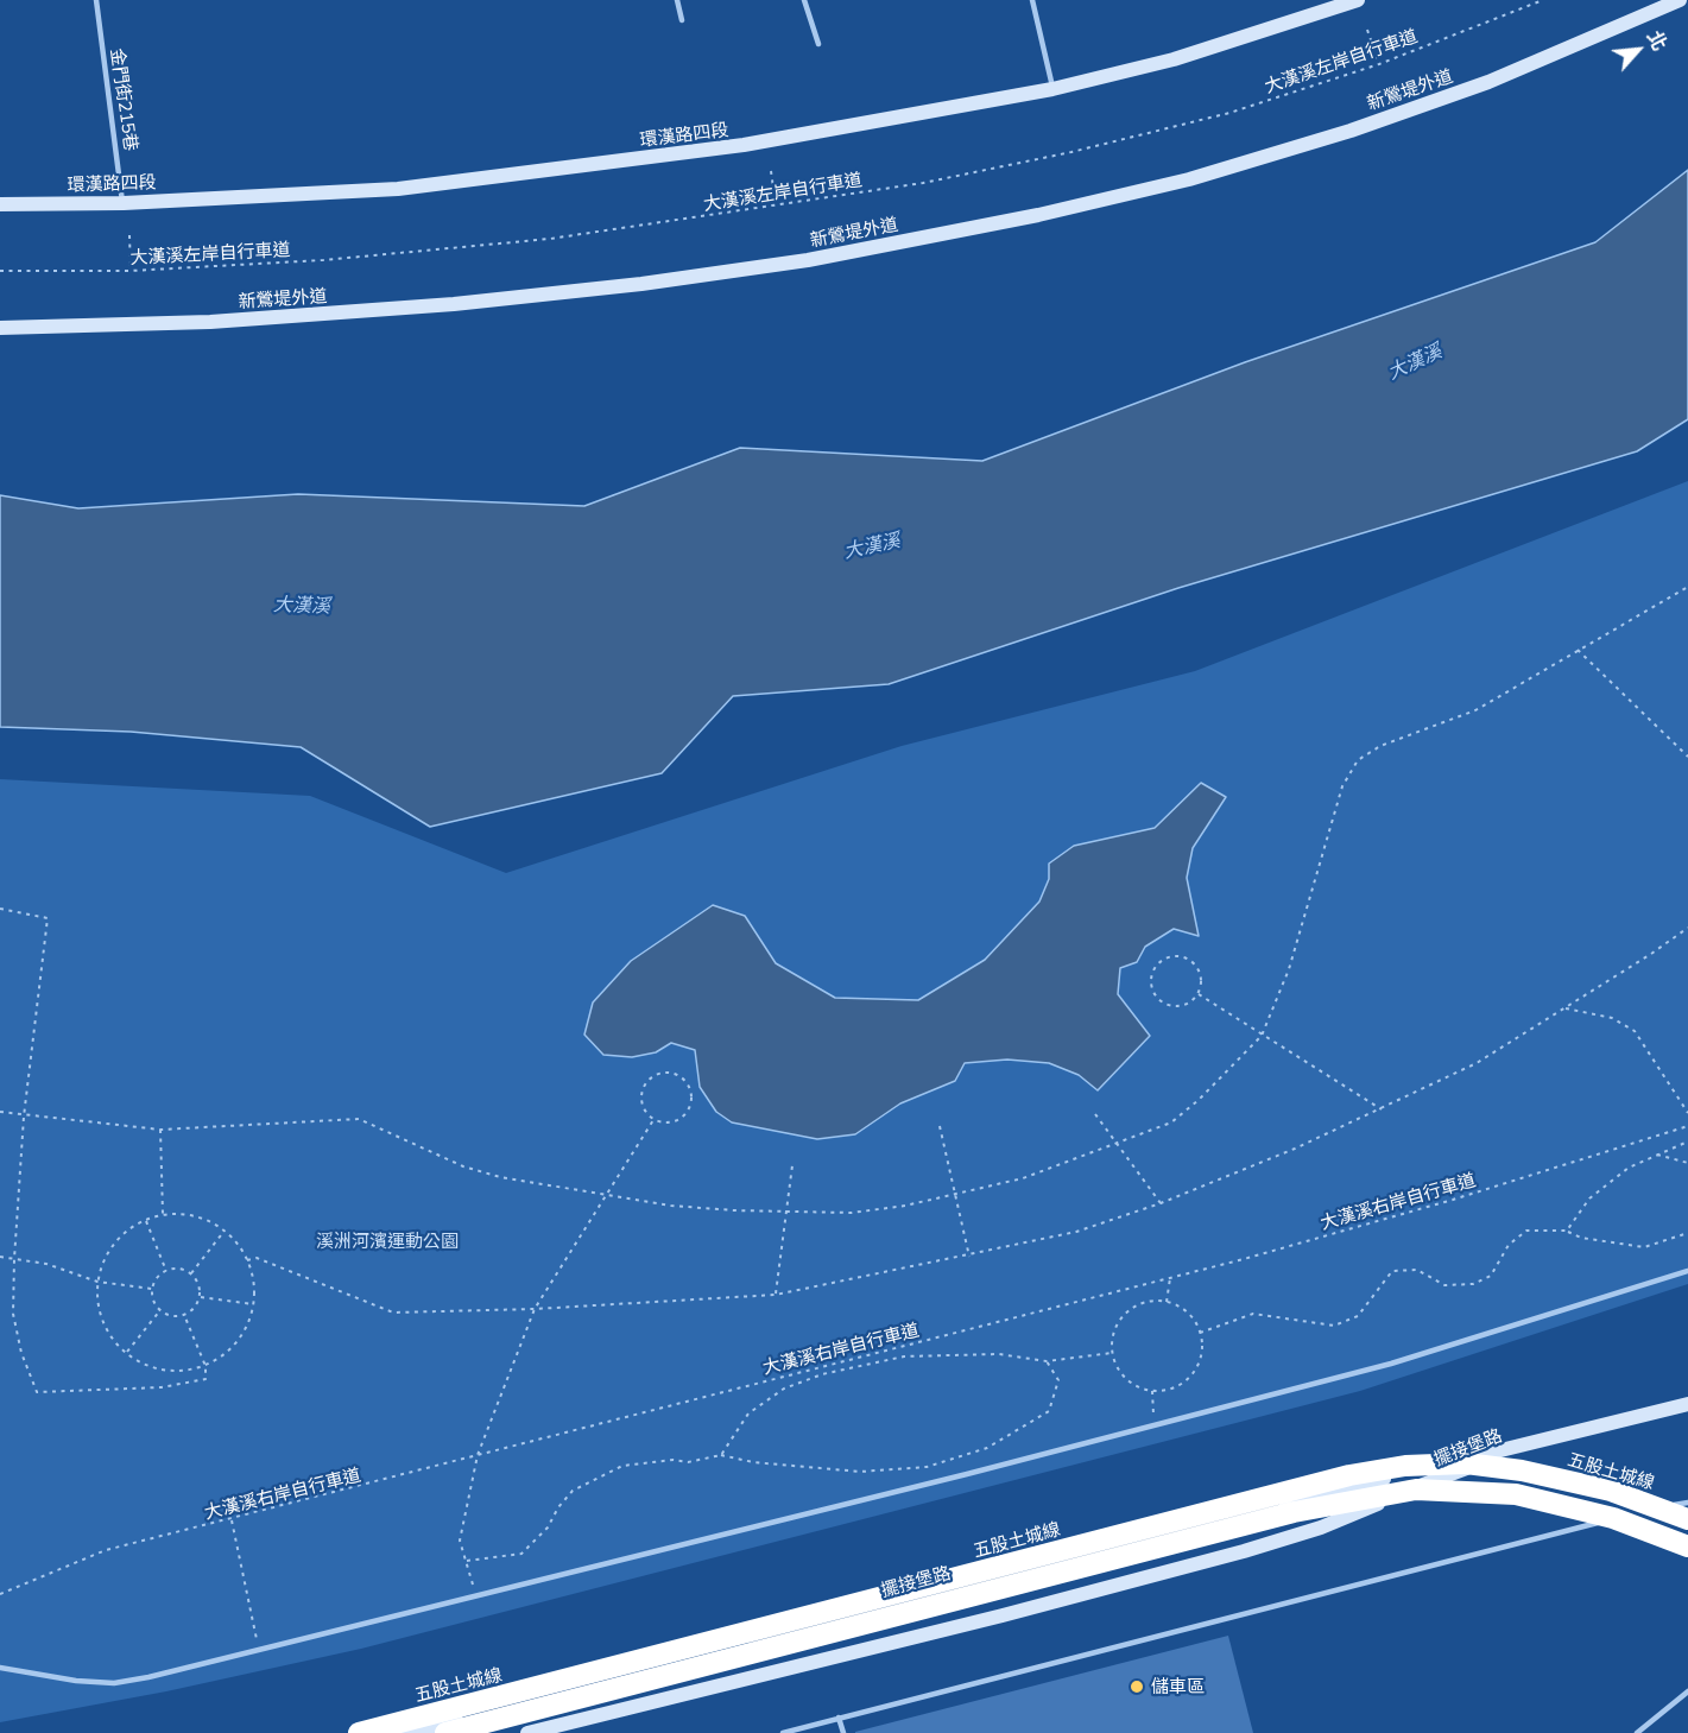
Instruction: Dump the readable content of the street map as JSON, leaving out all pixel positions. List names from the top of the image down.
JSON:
{
  "streets": {
    "highway": ["五股土城線"],
    "street": ["新鶯堤外道", "環漢路四段", "擺接堡路"],
    "lane": ["金門街215巷"],
    "path": ["大漢溪左岸自行車道", "大漢溪右岸自行車道"]
  },
  "crossings": [
    ["金門街215巷", "環漢路四段"]
  ],
  "water": ["大漢溪"],
  "parks": ["溪洲河濱運動公園"],
  "places": ["儲車區"],
  "north": "top right"
}
